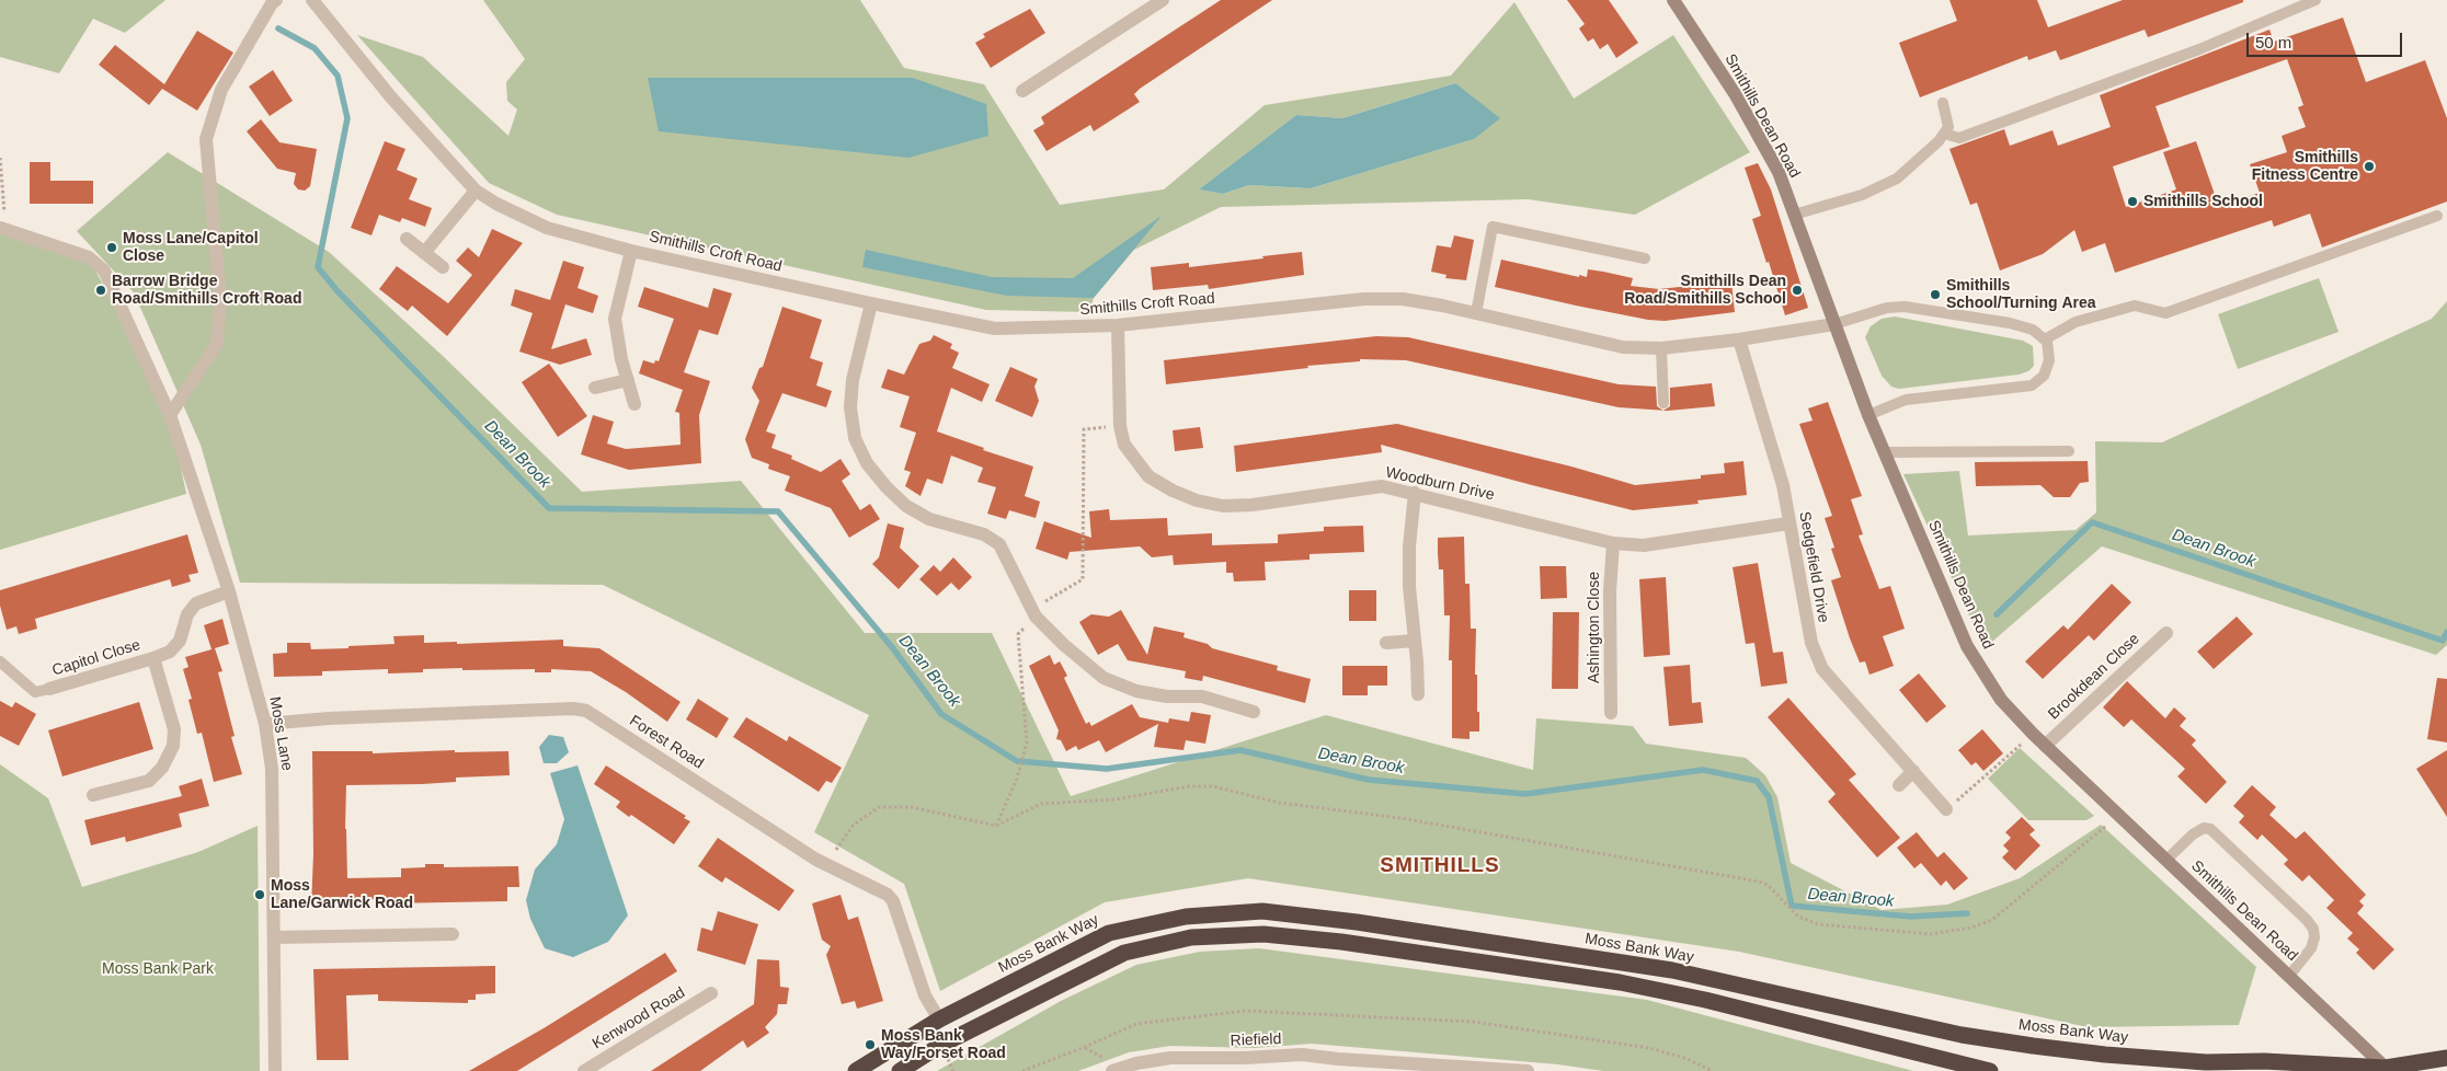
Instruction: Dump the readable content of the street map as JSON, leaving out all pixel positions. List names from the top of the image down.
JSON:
{
  "streets": {
    "highway": ["Moss Bank Way"],
    "street": [
      "Smithills Dean Road",
      "Smithills Croft Road",
      "Woodburn Drive",
      "Sedgefield Drive",
      "Ashington Close",
      "Capitol Close",
      "Brookdean Close",
      "Moss Lane",
      "Forest Road",
      "Kenwood Road",
      "Riefield"
    ]
  },
  "crossings": [
    ["Smithills Dean Road", "Smithills Croft Road"],
    ["Smithills Dean Road", "Brookdean Close"],
    ["Smithills Dean Road", "Moss Bank Way"],
    ["Smithills Croft Road", "Woodburn Drive"],
    ["Smithills Croft Road", "Sedgefield Drive"],
    ["Woodburn Drive", "Sedgefield Drive"],
    ["Woodburn Drive", "Ashington Close"],
    ["Capitol Close", "Moss Lane"],
    ["Moss Lane", "Forest Road"],
    ["Forest Road", "Moss Bank Way"]
  ],
  "districts": ["SMITHILLS"],
  "water": ["Dean Brook"],
  "parks": ["Moss Bank Park"],
  "places": [
    "Smithills Fitness Centre",
    "Smithills School",
    "Moss Lane/Capitol Close",
    "Barrow Bridge Road/Smithills Croft Road",
    "Smithills Dean Road/Smithills School",
    "Smithills School/Turning Area",
    "Moss Lane/Garwick Road",
    "Moss Bank Way/Forset Road"
  ],
  "scale_bar": "50 m"
}
